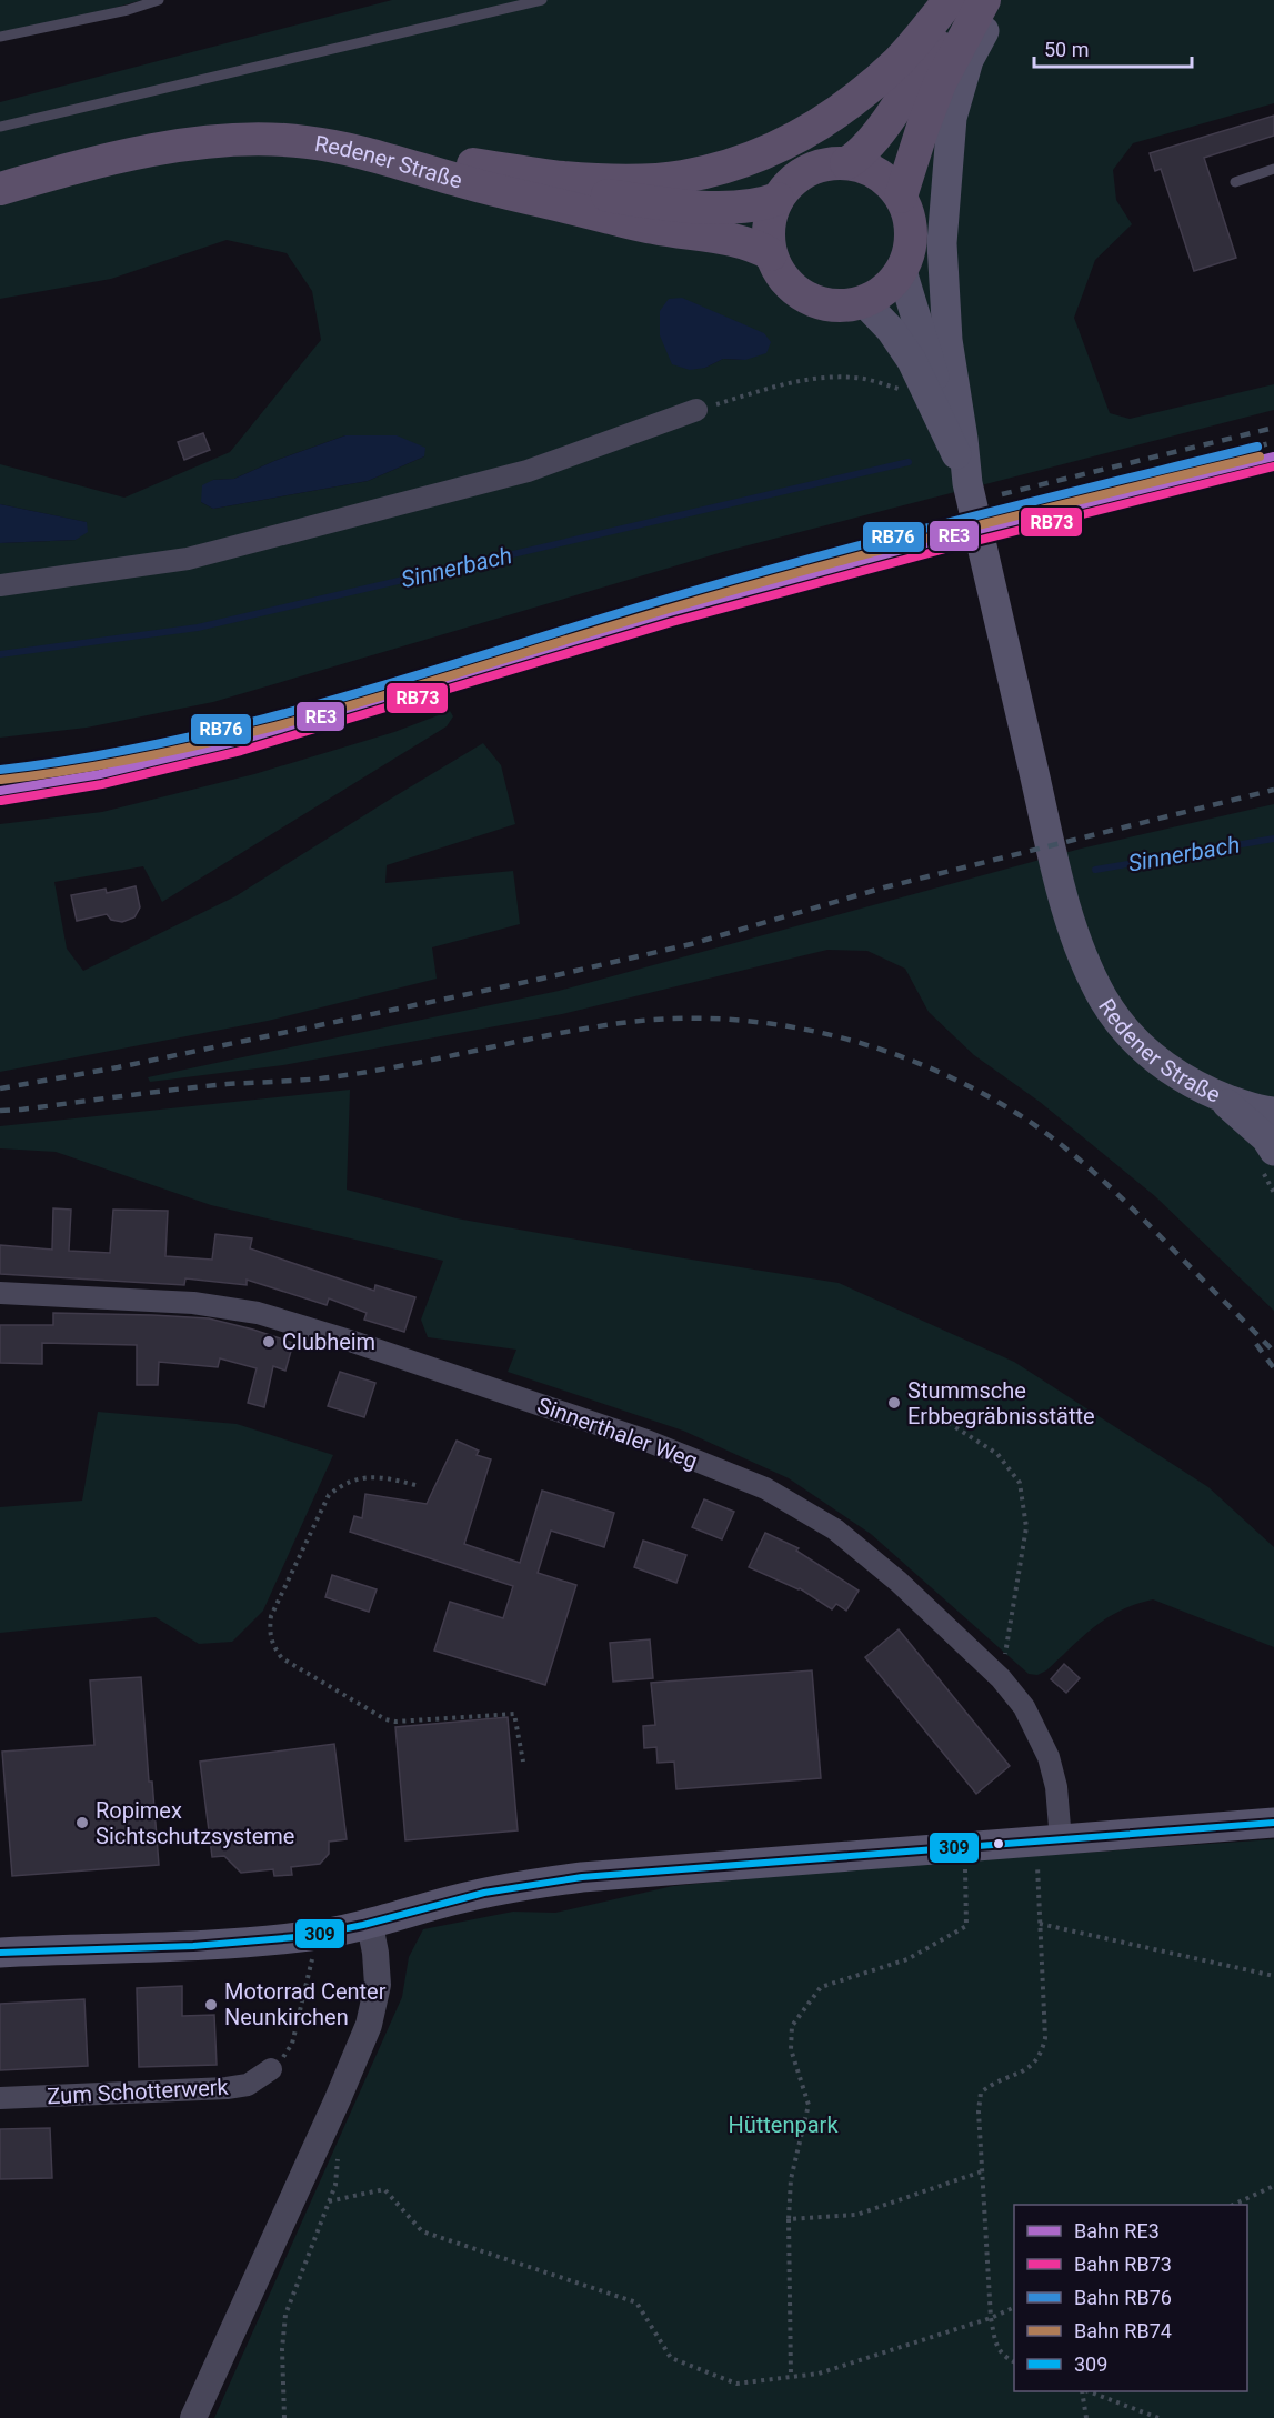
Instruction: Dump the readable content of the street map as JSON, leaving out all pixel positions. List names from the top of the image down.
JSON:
{
  "streets": {
    "main road": ["Redener Straße"],
    "street": ["Sinnerthaler Weg", "Zum Schotterwerk"]
  },
  "water": ["Sinnerbach"],
  "parks": ["Hüttenpark"],
  "places": [
    "Clubheim",
    "Stummsche Erbbegräbnisstätte",
    "Ropimex Sichtschutzsysteme",
    "Motorrad Center Neunkirchen"
  ],
  "lines": [
    "rail line RB76",
    "rail line RE3",
    "rail line RB74",
    "rail line RB73",
    "transit line 309"
  ],
  "legend": [
    "Bahn RE3",
    "Bahn RB73",
    "Bahn RB76",
    "Bahn RB74",
    "309"
  ],
  "scale_bar": "50 m"
}
